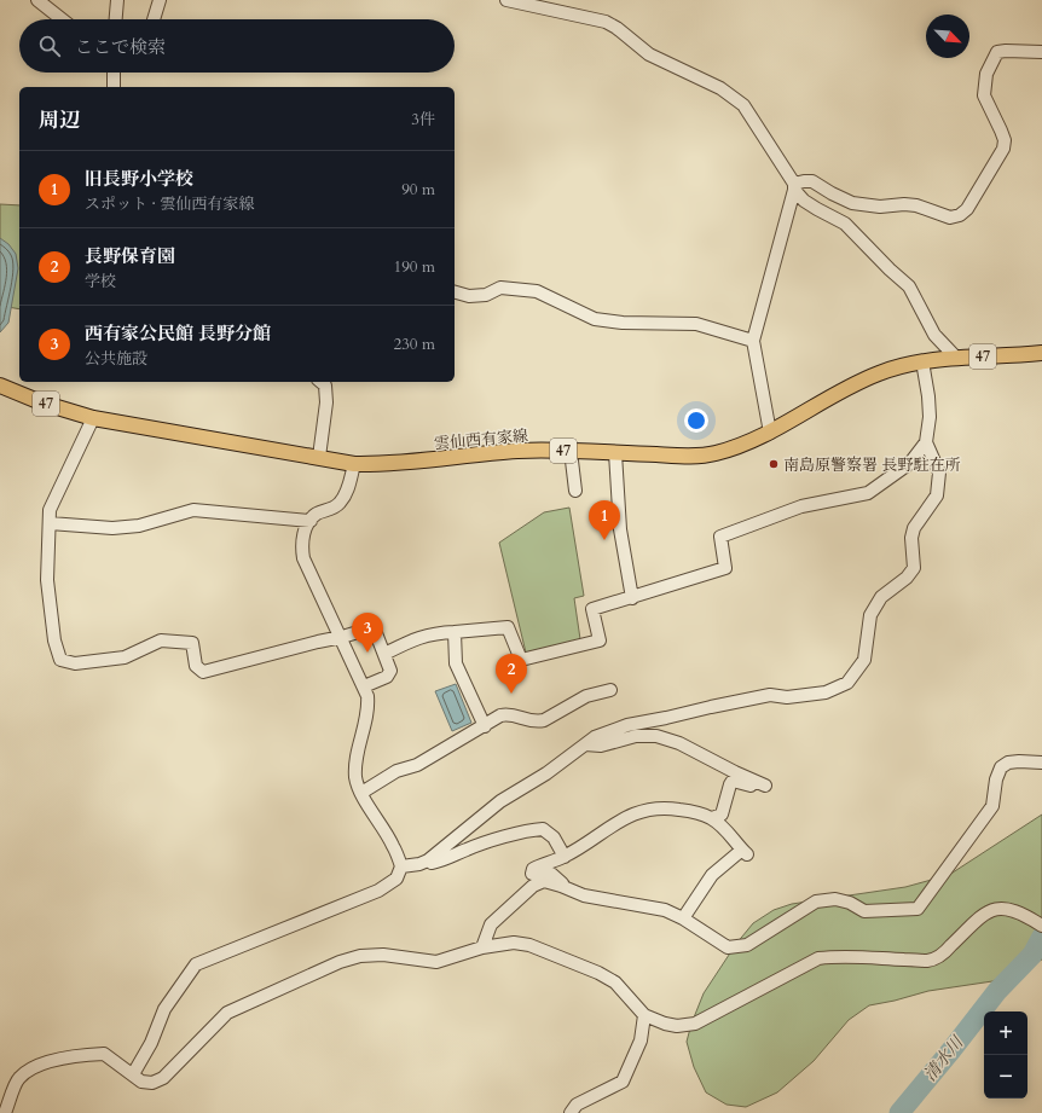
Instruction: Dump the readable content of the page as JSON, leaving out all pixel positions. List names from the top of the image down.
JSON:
{
  "streets": {
    "main road": ["47", "雲仙西有家線"]
  },
  "water": ["清水川"],
  "places": ["南島原警察署 長野駐在所"],
  "north": "bottom right",
  "page": {
    "search": "ここで検索",
    "heading": ["周辺", "3件"],
    "list": [
      {
        "mark": "1",
        "name": "旧長野小学校",
        "note": "スポット · 雲仙西有家線",
        "value": "90 m"
      },
      {
        "mark": "2",
        "name": "長野保育園",
        "note": "学校",
        "value": "190 m"
      },
      {
        "mark": "3",
        "name": "西有家公民館 長野分館",
        "note": "公共施設",
        "value": "230 m"
      }
    ],
    "pins": ["1", "3", "2"],
    "map_buttons": ["+", "−"]
  }
}
